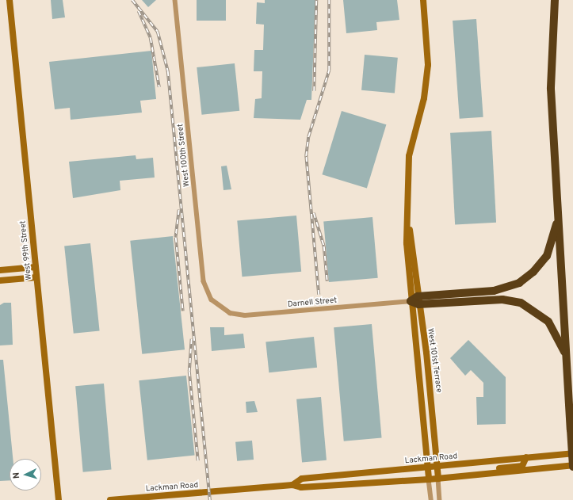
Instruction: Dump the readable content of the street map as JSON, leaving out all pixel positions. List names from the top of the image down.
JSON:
{
  "streets": {
    "main road": ["West 99th Street", "West 101st Terrace", "Lackman Road"],
    "street": ["West 100th Street", "Darnell Street"]
  },
  "crossings": [
    ["West 100th Street", "Darnell Street"],
    ["Darnell Street", "West 101st Terrace"],
    ["West 101st Terrace", "Lackman Road"]
  ],
  "north": "left"
}
